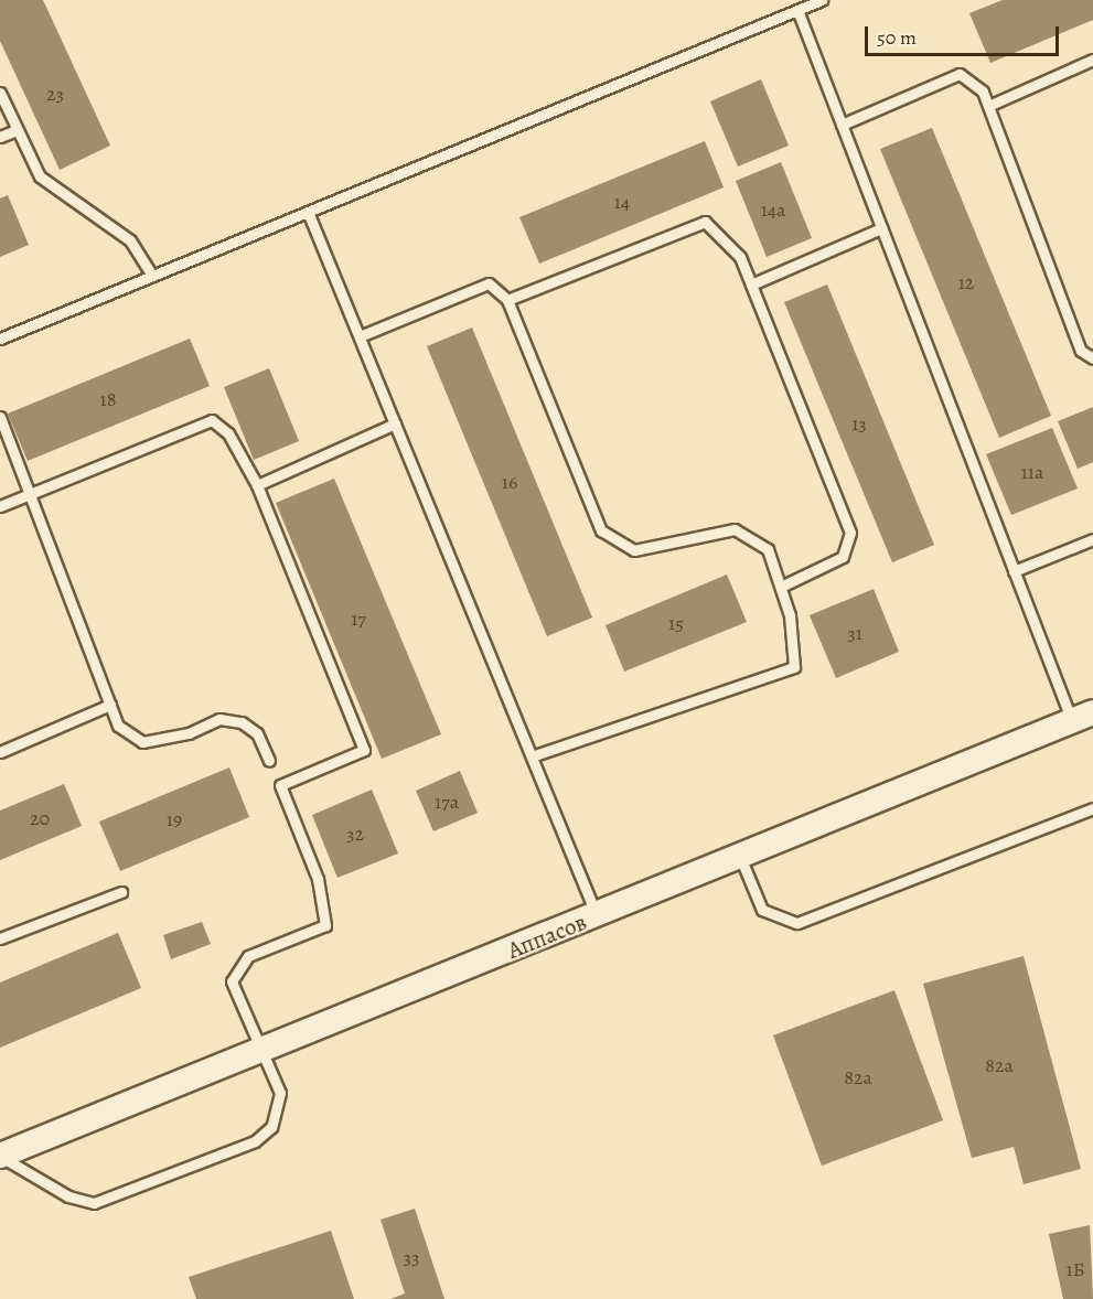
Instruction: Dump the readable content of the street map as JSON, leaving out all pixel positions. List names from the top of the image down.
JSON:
{
  "streets": {
    "street": ["Аппасов"]
  },
  "house_numbers": [
    "23",
    "14",
    "14а",
    "12",
    "18",
    "13",
    "11а",
    "16",
    "17",
    "15",
    "31",
    "17а",
    "20",
    "19",
    "32",
    "82а",
    "82а",
    "33",
    "1Б"
  ],
  "scale_bar": "50 m"
}
